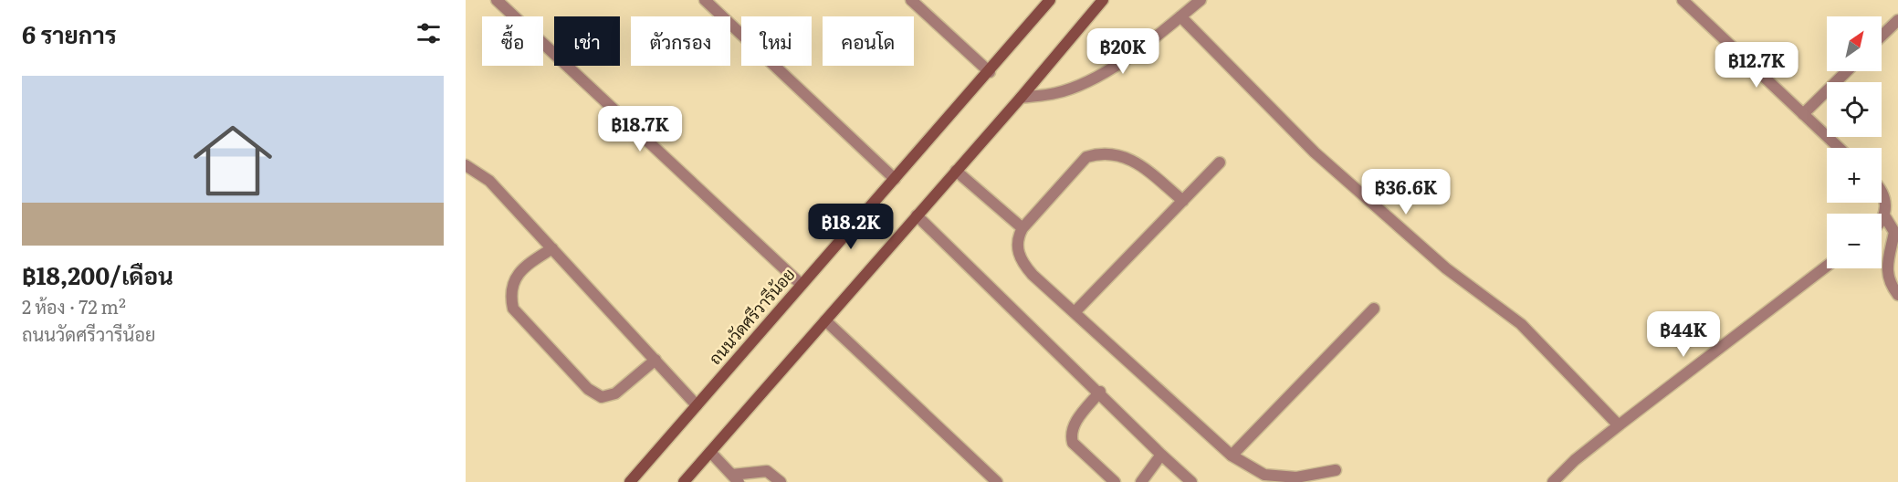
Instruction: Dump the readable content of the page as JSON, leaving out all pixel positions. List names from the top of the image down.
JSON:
{
  "streets": {
    "main road": ["ถนนวัดศรีวารีน้อย"]
  },
  "north": "top right",
  "page": {
    "heading": "6 รายการ",
    "map_buttons": ["+", "−"],
    "chip": [
      "ซื้อ",
      "เช่า",
      "ตัวกรอง",
      "ใหม่",
      "คอนโด"
    ],
    "price": [
      "฿20K",
      "฿12.7K",
      "฿18.7K",
      "฿36.6K",
      "฿18.2K",
      "฿44K"
    ],
    "list": [
      {
        "name": "฿18,200/เดือน",
        "note": "2 ห้อง · 72 m² · ถนนวัดศรีวารีน้อย"
      }
    ]
  }
}
